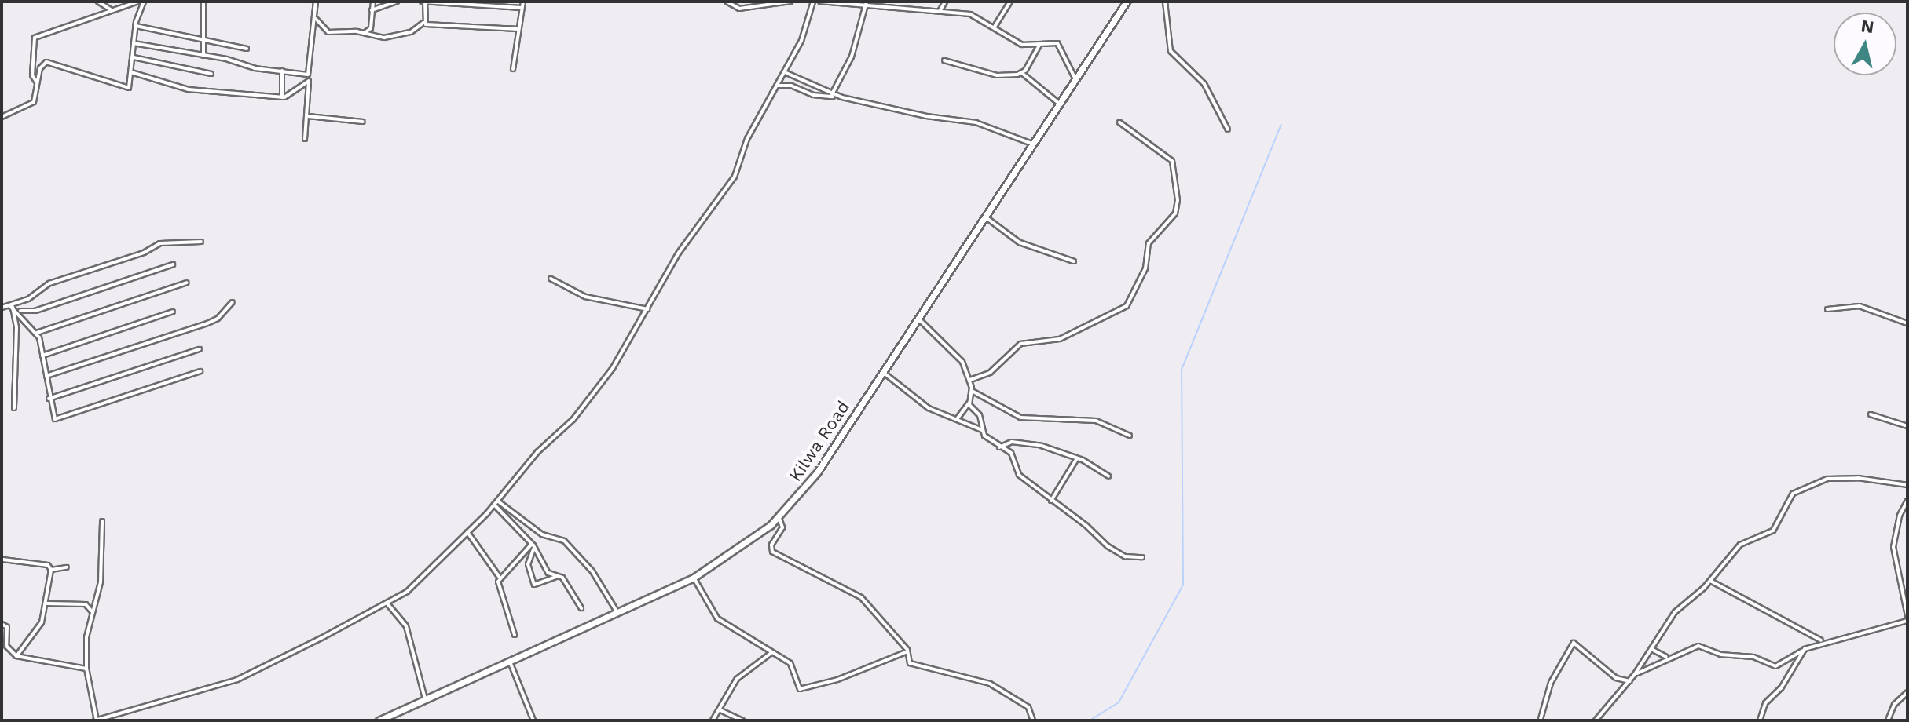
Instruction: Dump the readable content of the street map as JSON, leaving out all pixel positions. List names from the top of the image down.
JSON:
{
  "streets": {
    "highway": ["Kilwa Road"]
  },
  "north": "top"
}
